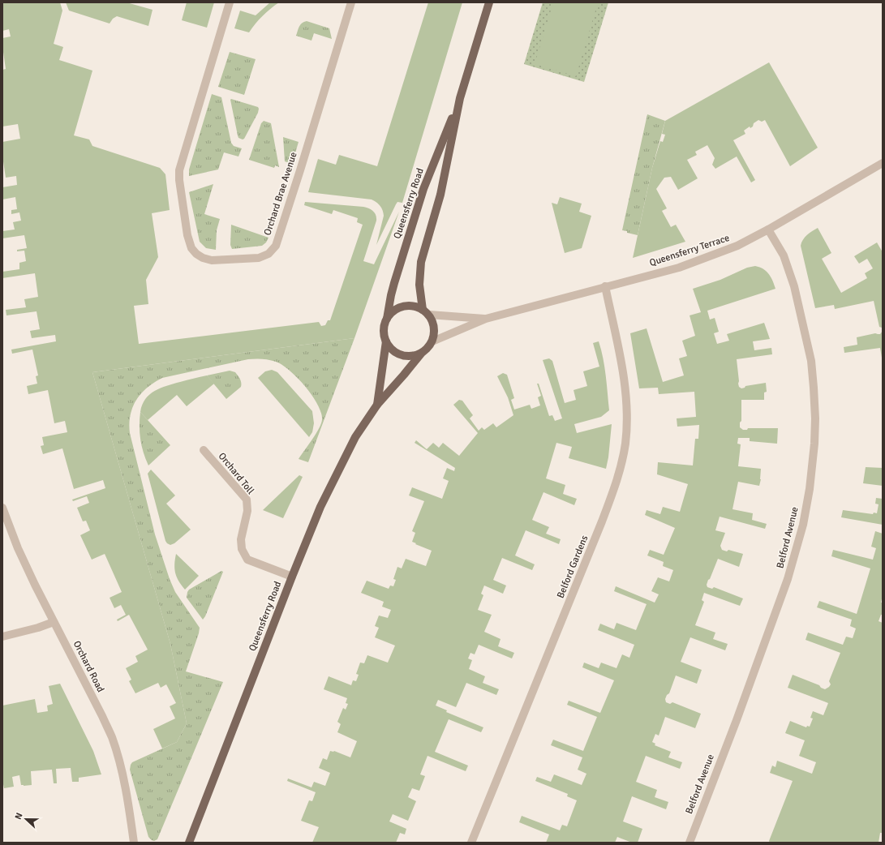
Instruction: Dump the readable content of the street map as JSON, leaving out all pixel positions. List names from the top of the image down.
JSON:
{
  "streets": {
    "main road": ["Queensferry Road"],
    "street": [
      "Orchard Brae Avenue",
      "Queensferry Terrace",
      "Orchard Toll",
      "Belford Avenue",
      "Belford Gardens",
      "Orchard Road"
    ]
  },
  "crossings": [
    ["Queensferry Road", "Queensferry Terrace"],
    ["Queensferry Road", "Orchard Toll"],
    ["Queensferry Terrace", "Belford Avenue"],
    ["Queensferry Terrace", "Belford Gardens"]
  ],
  "north": "left"
}
